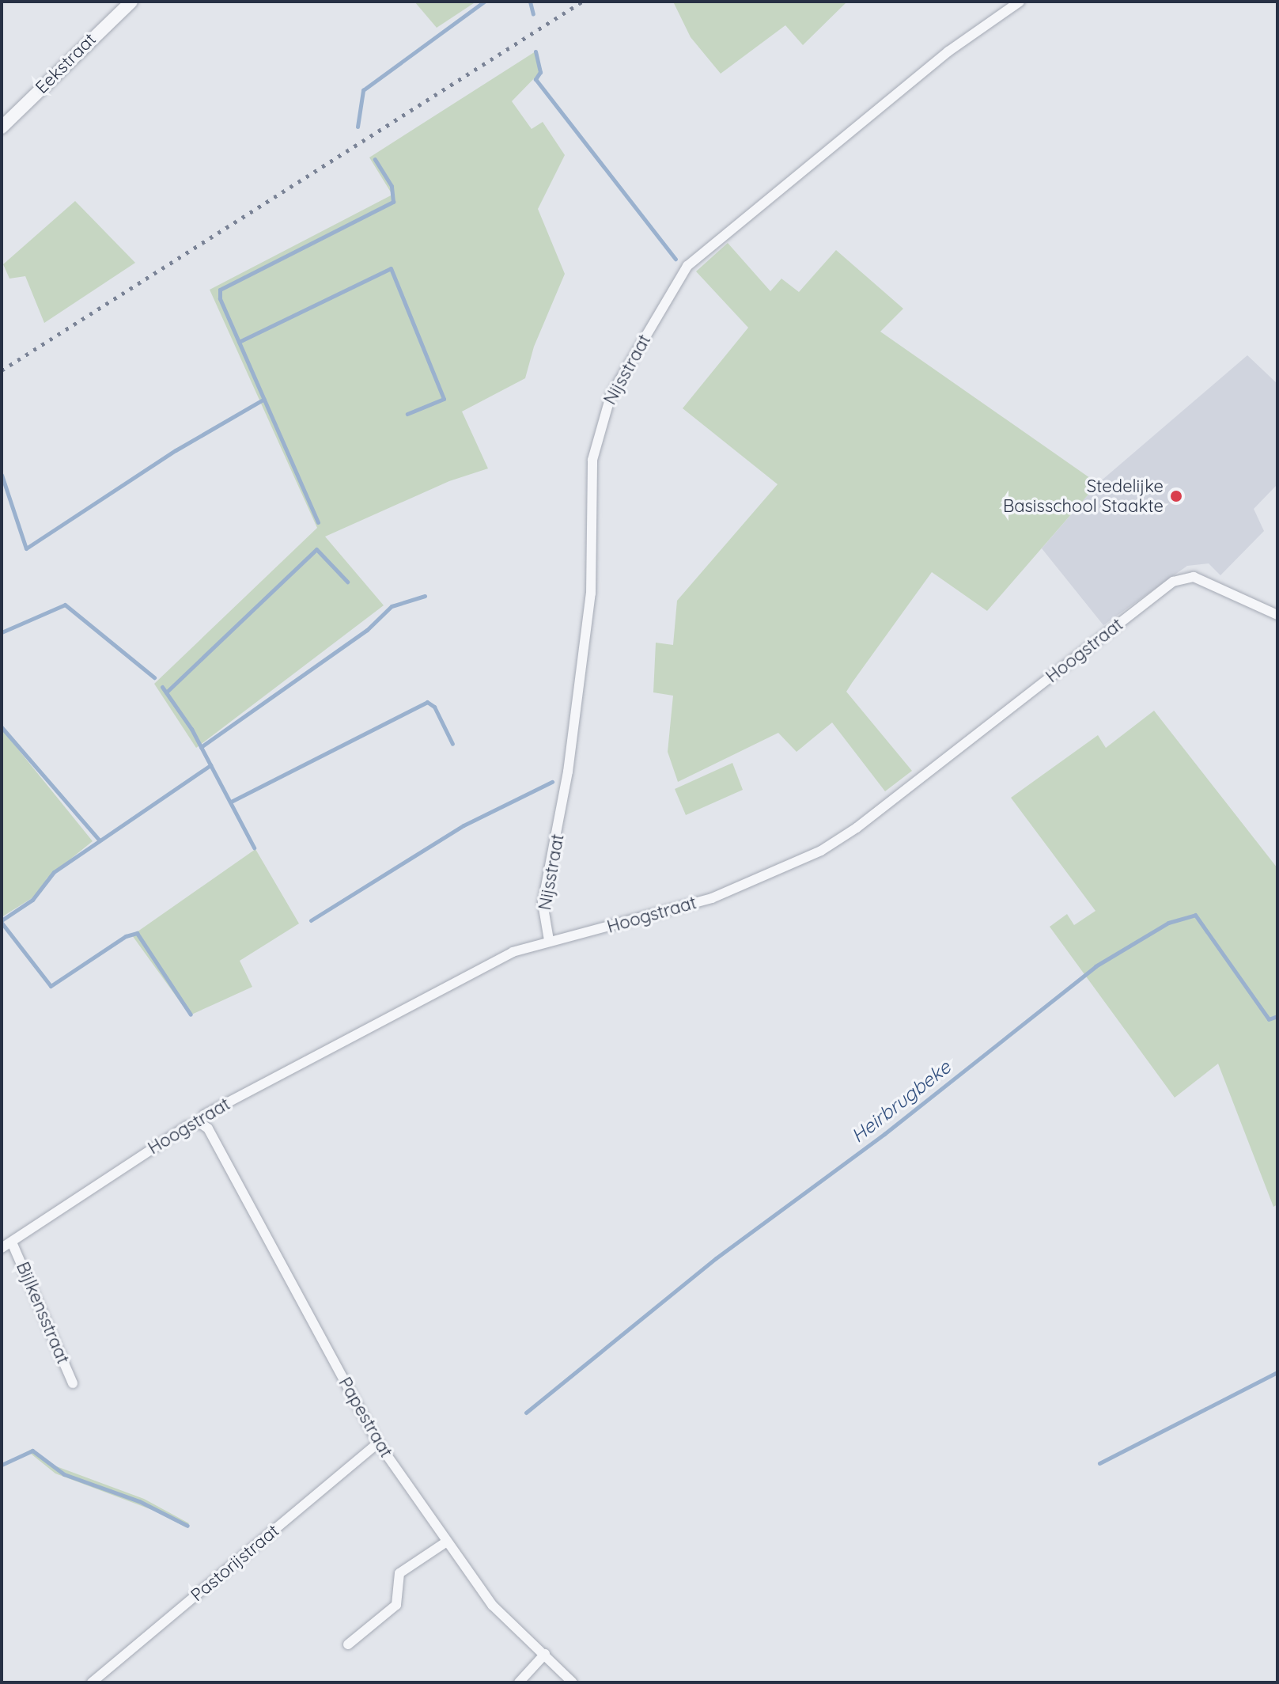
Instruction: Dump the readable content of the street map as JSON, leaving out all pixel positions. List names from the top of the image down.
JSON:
{
  "streets": {
    "street": [
      "Eekstraat",
      "Nijsstraat",
      "Hoogstraat",
      "Bijlkensstraat",
      "Papestraat",
      "Pastorijstraat"
    ]
  },
  "crossings": [
    ["Nijsstraat", "Hoogstraat"],
    ["Hoogstraat", "Bijlkensstraat"],
    ["Hoogstraat", "Papestraat"],
    ["Papestraat", "Pastorijstraat"]
  ],
  "water": ["Heirbrugbeke"],
  "places": ["Stedelijke Basisschool Staakte"]
}
